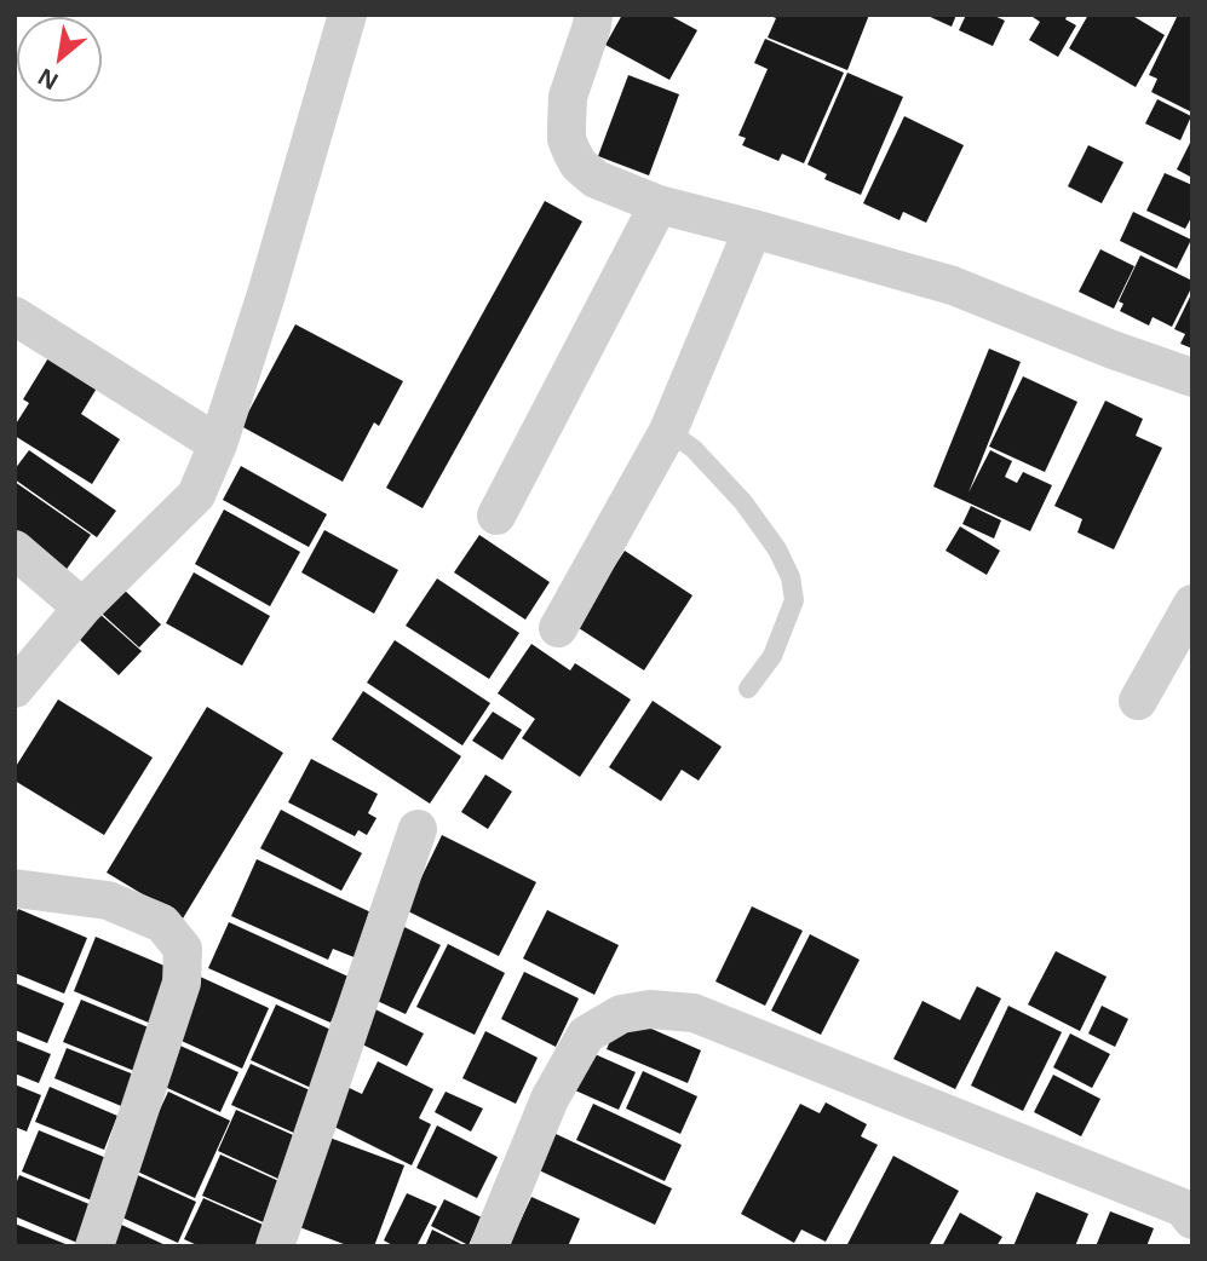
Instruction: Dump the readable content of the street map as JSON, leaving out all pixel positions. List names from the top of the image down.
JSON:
{
  "north": "bottom left"
}
